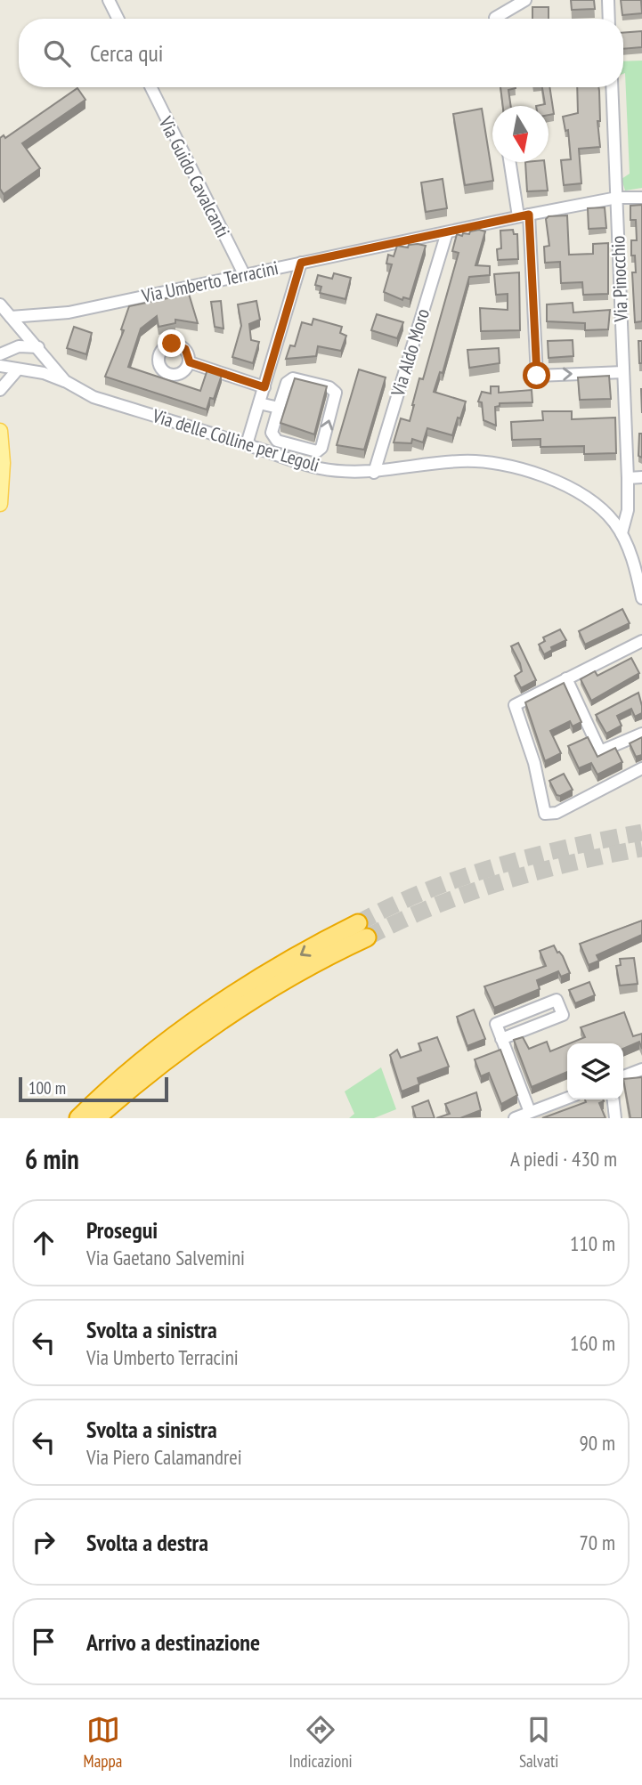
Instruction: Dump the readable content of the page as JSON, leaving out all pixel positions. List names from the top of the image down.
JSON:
{
  "streets": {
    "street": [
      "Via Guido Cavalcanti",
      "Via Pinocchio",
      "Via Umberto Terracini",
      "Via Aldo Moro",
      "Via delle Colline per Legoli"
    ]
  },
  "crossings": [
    ["Via Guido Cavalcanti", "Via Umberto Terracini"],
    ["Via Pinocchio", "Via Umberto Terracini"],
    ["Via Pinocchio", "Via delle Colline per Legoli"],
    ["Via Umberto Terracini", "Via Aldo Moro"],
    ["Via Aldo Moro", "Via delle Colline per Legoli"]
  ],
  "scale_bar": "100 m",
  "north": "bottom",
  "page": {
    "search": "Cerca qui",
    "scale": "100 m",
    "heading": ["6 min", "A piedi · 430 m"],
    "list": [
      ["Prosegui", "Via Gaetano Salvemini", "110 m"],
      ["Svolta a sinistra", "Via Umberto Terracini", "160 m"],
      ["Svolta a sinistra", "Via Piero Calamandrei", "90 m"],
      ["Svolta a destra", "70 m"],
      "Arrivo a destinazione"
    ],
    "nav": ["Mappa", "Indicazioni", "Salvati"]
  }
}
